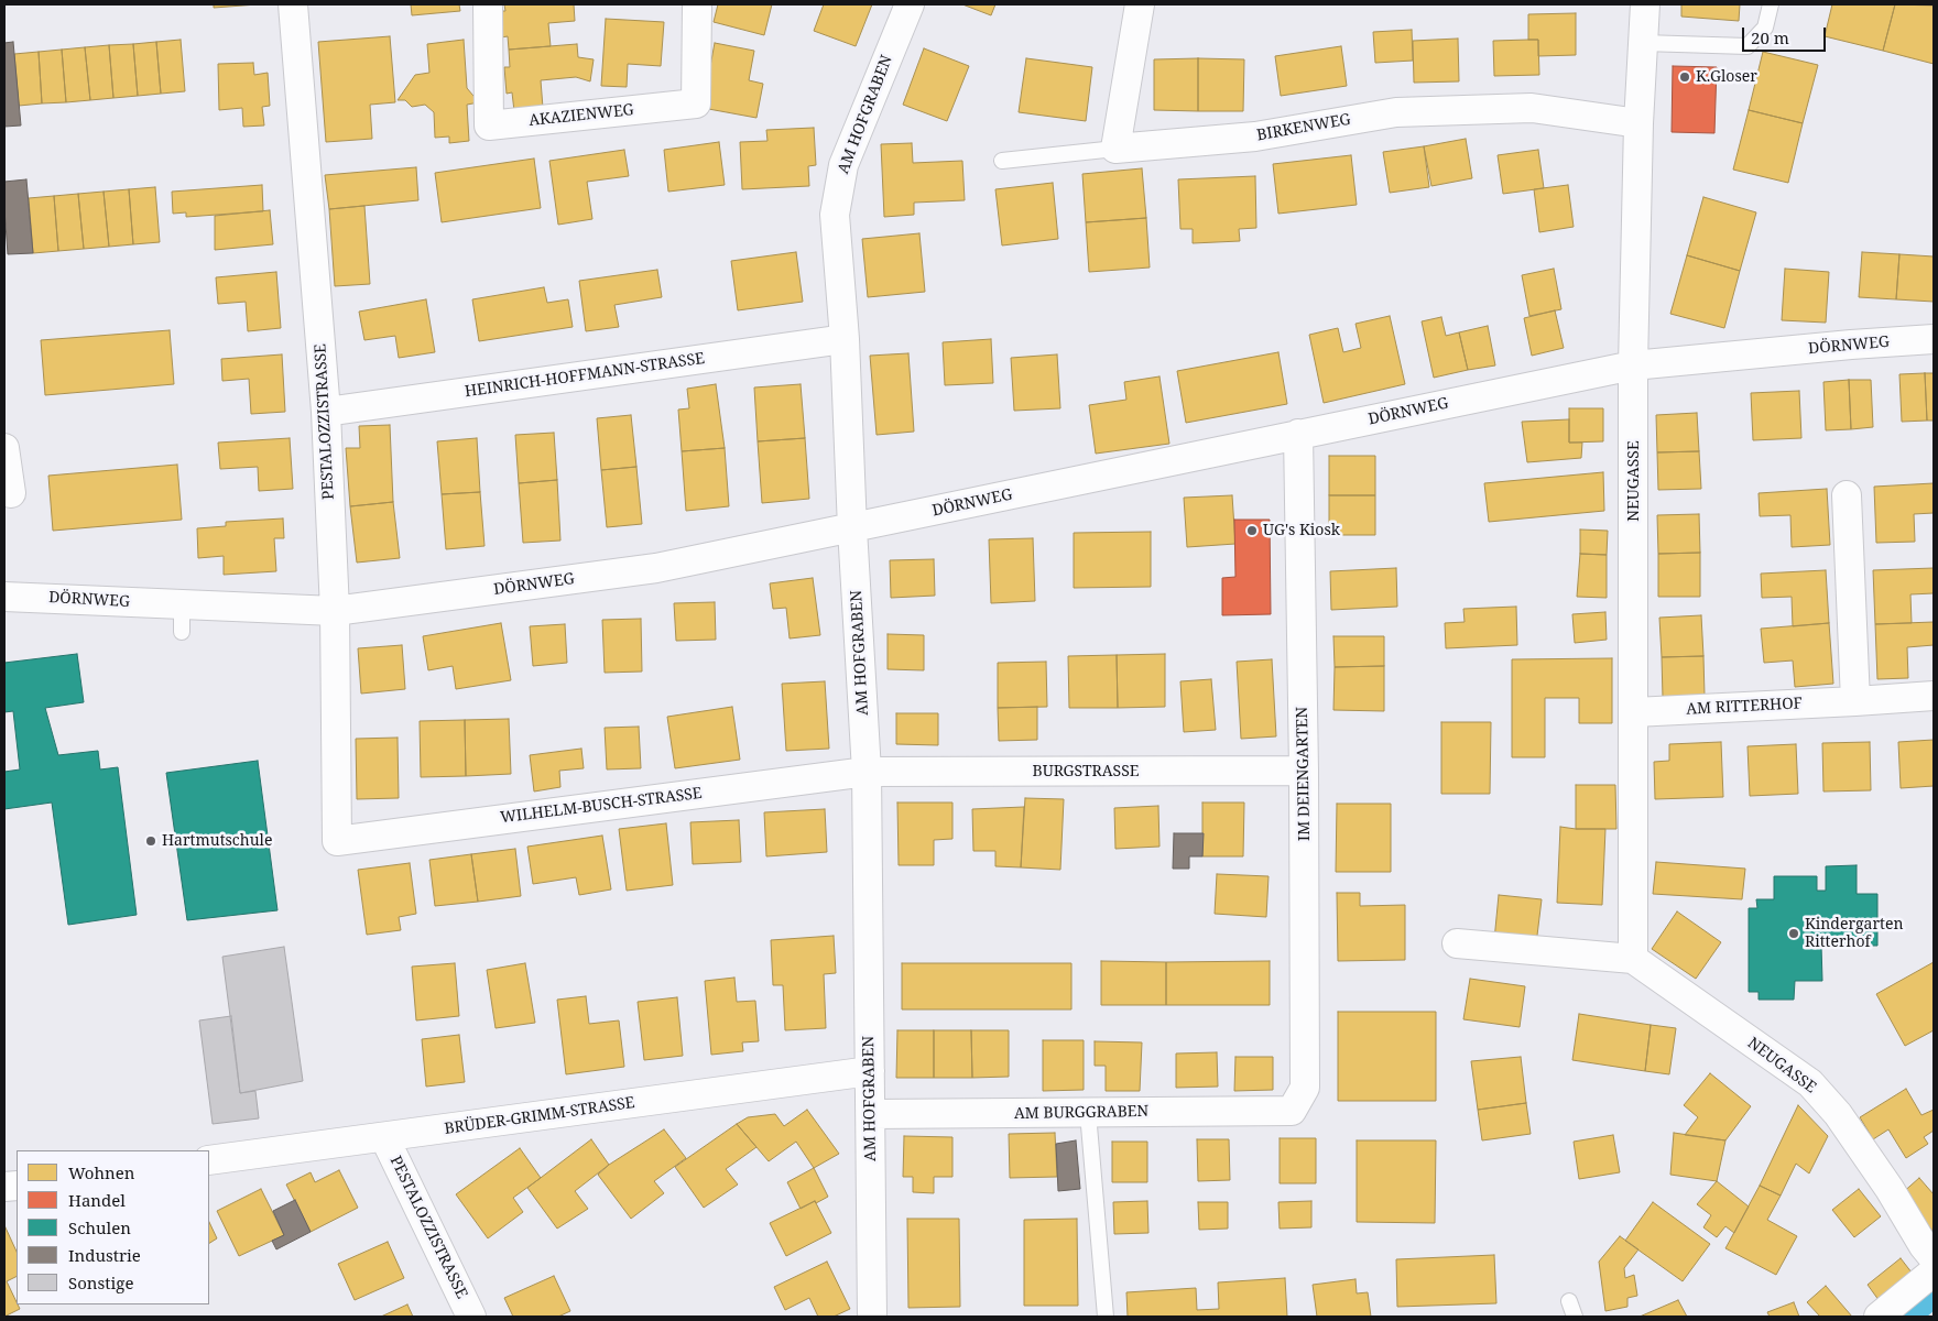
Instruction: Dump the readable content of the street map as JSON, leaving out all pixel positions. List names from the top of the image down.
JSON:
{
  "streets": {
    "street": [
      "AM HOFGRABEN",
      "AKAZIENWEG",
      "BIRKENWEG",
      "DÖRNWEG",
      "HEINRICH-HOFFMANN-STRASSE",
      "PESTALOZZISTRASSE",
      "NEUGASSE",
      "AM RITTERHOF",
      "BURGSTRASSE",
      "IM DEIENGARTEN",
      "WILHELM-BUSCH-STRASSE",
      "AM BURGGRABEN",
      "BRÜDER-GRIMM-STRASSE"
    ]
  },
  "crossings": [
    ["AM HOFGRABEN", "DÖRNWEG"],
    ["AM HOFGRABEN", "HEINRICH-HOFFMANN-STRASSE"],
    ["AM HOFGRABEN", "BURGSTRASSE"],
    ["AM HOFGRABEN", "WILHELM-BUSCH-STRASSE"],
    ["AM HOFGRABEN", "AM BURGGRABEN"],
    ["AM HOFGRABEN", "BRÜDER-GRIMM-STRASSE"],
    ["BIRKENWEG", "NEUGASSE"],
    ["DÖRNWEG", "PESTALOZZISTRASSE"],
    ["DÖRNWEG", "NEUGASSE"],
    ["DÖRNWEG", "IM DEIENGARTEN"],
    ["HEINRICH-HOFFMANN-STRASSE", "PESTALOZZISTRASSE"],
    ["PESTALOZZISTRASSE", "WILHELM-BUSCH-STRASSE"],
    ["PESTALOZZISTRASSE", "BRÜDER-GRIMM-STRASSE"],
    ["NEUGASSE", "AM RITTERHOF"],
    ["BURGSTRASSE", "IM DEIENGARTEN"],
    ["BURGSTRASSE", "WILHELM-BUSCH-STRASSE"],
    ["IM DEIENGARTEN", "AM BURGGRABEN"]
  ],
  "places": [
    "K.Gloser",
    "UG's Kiosk",
    "Hartmutschule",
    "Kindergarten Ritterhof"
  ],
  "legend": [
    "Wohnen",
    "Handel",
    "Schulen",
    "Industrie",
    "Sonstige"
  ],
  "scale_bar": "20 m"
}
